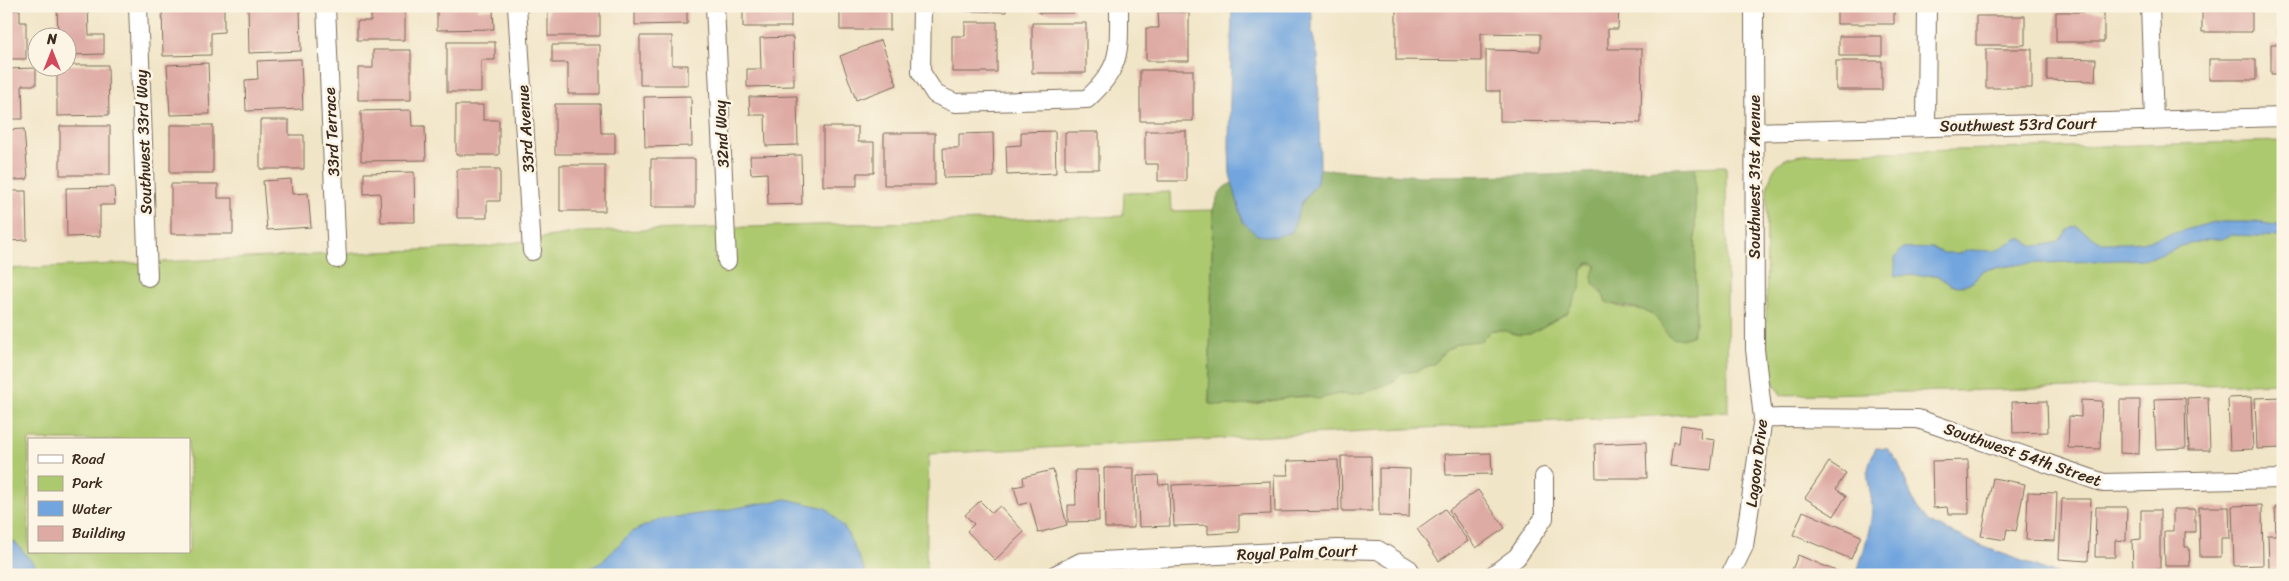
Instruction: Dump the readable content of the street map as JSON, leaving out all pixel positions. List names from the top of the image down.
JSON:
{
  "streets": {
    "street": [
      "Southwest 53rd Court",
      "33rd Avenue",
      "33rd Terrace",
      "32nd Way",
      "Southwest 33rd Way",
      "Southwest 31st Avenue",
      "Southwest 54th Street",
      "Lagoon Drive",
      "Royal Palm Court"
    ]
  },
  "crossings": [
    ["Southwest 53rd Court", "Southwest 31st Avenue"],
    ["Southwest 31st Avenue", "Lagoon Drive"],
    ["Southwest 54th Street", "Lagoon Drive"]
  ],
  "legend": [
    "Road",
    "Park",
    "Water",
    "Building"
  ],
  "north": "top"
}
